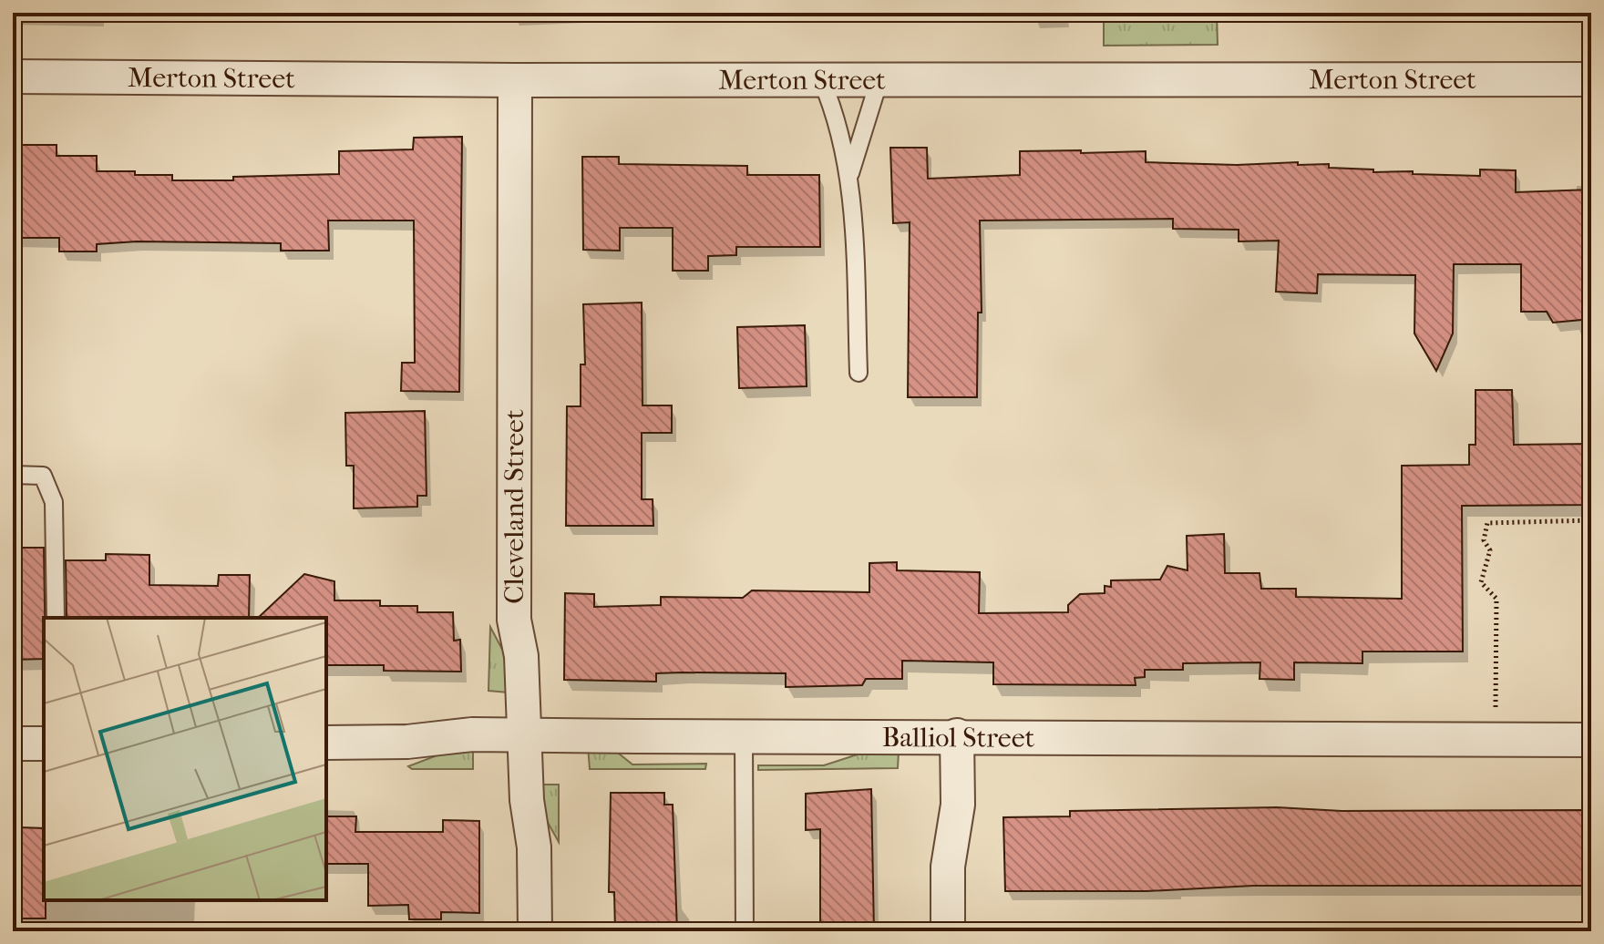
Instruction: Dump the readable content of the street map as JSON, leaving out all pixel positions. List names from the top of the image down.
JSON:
{
  "streets": {
    "street": ["Merton Street", "Cleveland Street", "Balliol Street"]
  },
  "crossings": [
    ["Merton Street", "Cleveland Street"],
    ["Cleveland Street", "Balliol Street"]
  ]
}
